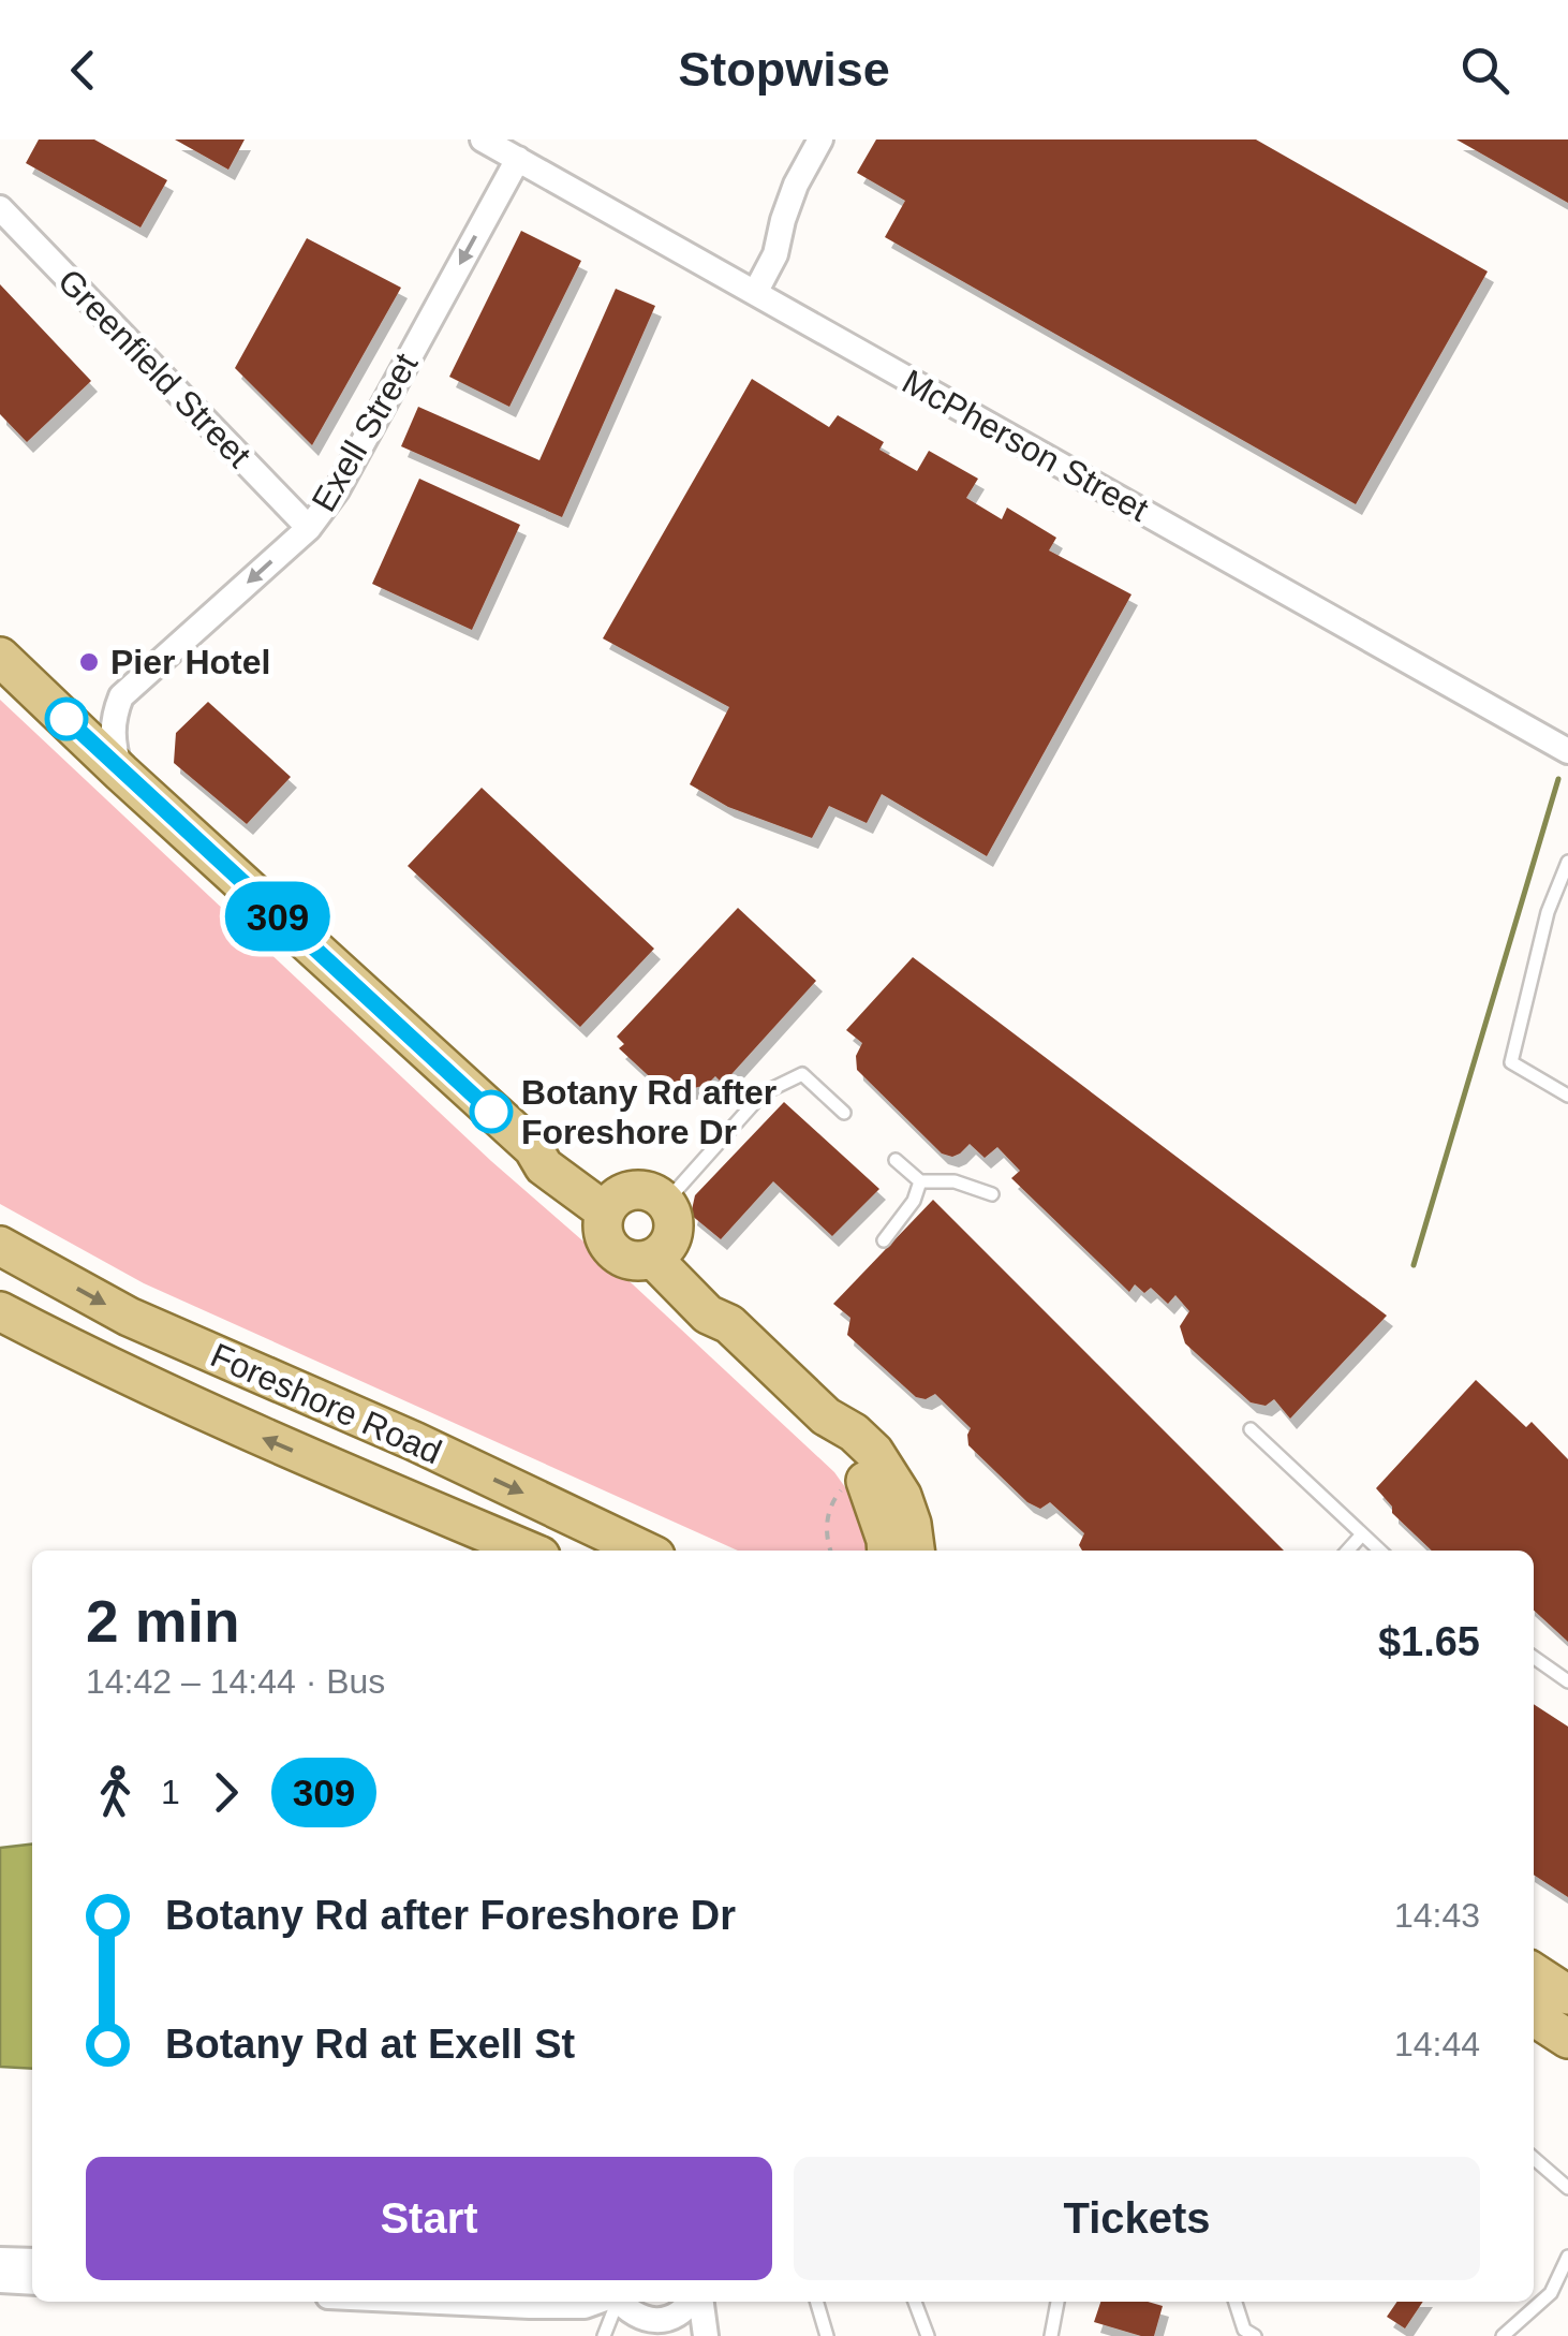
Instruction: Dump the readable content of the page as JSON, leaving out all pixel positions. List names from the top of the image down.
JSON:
{
  "streets": {
    "main road": ["Foreshore Road"],
    "street": ["Greenfield Street", "Exell Street", "McPherson Street"]
  },
  "crossings": [
    ["Greenfield Street", "Exell Street"],
    ["Exell Street", "McPherson Street"]
  ],
  "one_way": ["Exell Street"],
  "places": ["Pier Hotel", "Botany Rd after Foreshore Dr"],
  "lines": ["bus line 309"],
  "page": {
    "header": "Stopwise",
    "on_map": "309",
    "heading": ["2 min", "14:42 – 14:44 · Bus", "$1.65"],
    "legs": ["1", "309"],
    "list": [
      {
        "name": "Botany Rd after Foreshore Dr",
        "value": "14:43"
      },
      {
        "name": "Botany Rd at Exell St",
        "value": "14:44"
      }
    ],
    "buttons": ["Start", "Tickets"]
  }
}
